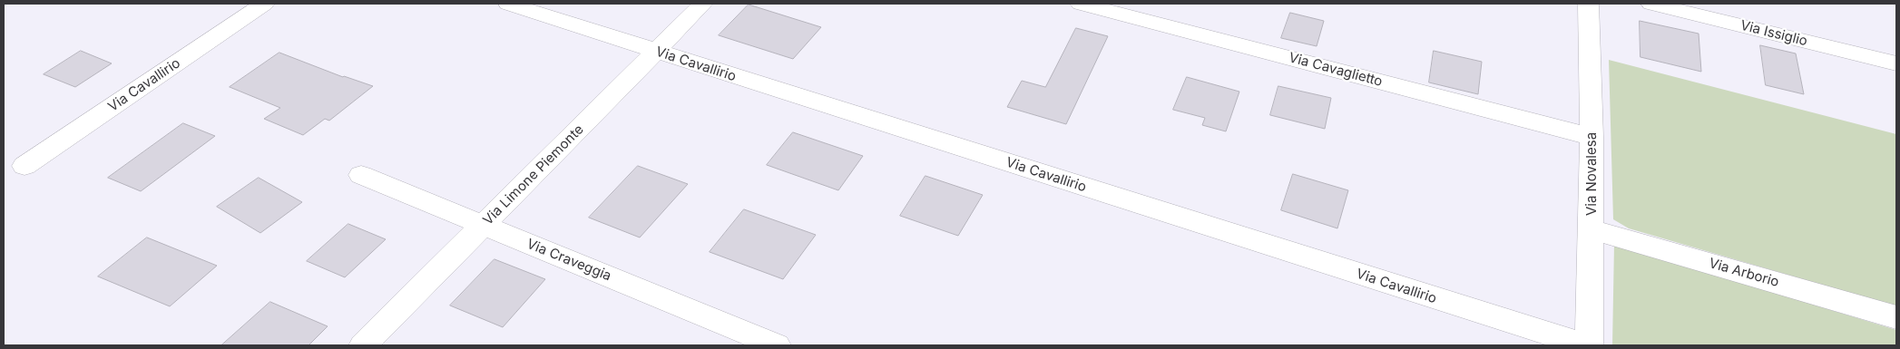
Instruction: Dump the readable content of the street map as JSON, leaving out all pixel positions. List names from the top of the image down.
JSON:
{
  "streets": {
    "street": [
      "Via Issiglio",
      "Via Cavallirio",
      "Via Cavaglietto",
      "Via Novalesa",
      "Via Limone Piemonte",
      "Via Craveggia",
      "Via Arborio"
    ]
  },
  "crossings": [
    ["Via Cavallirio", "Via Limone Piemonte"],
    ["Via Cavaglietto", "Via Novalesa"],
    ["Via Novalesa", "Via Arborio"],
    ["Via Limone Piemonte", "Via Craveggia"]
  ]
}
